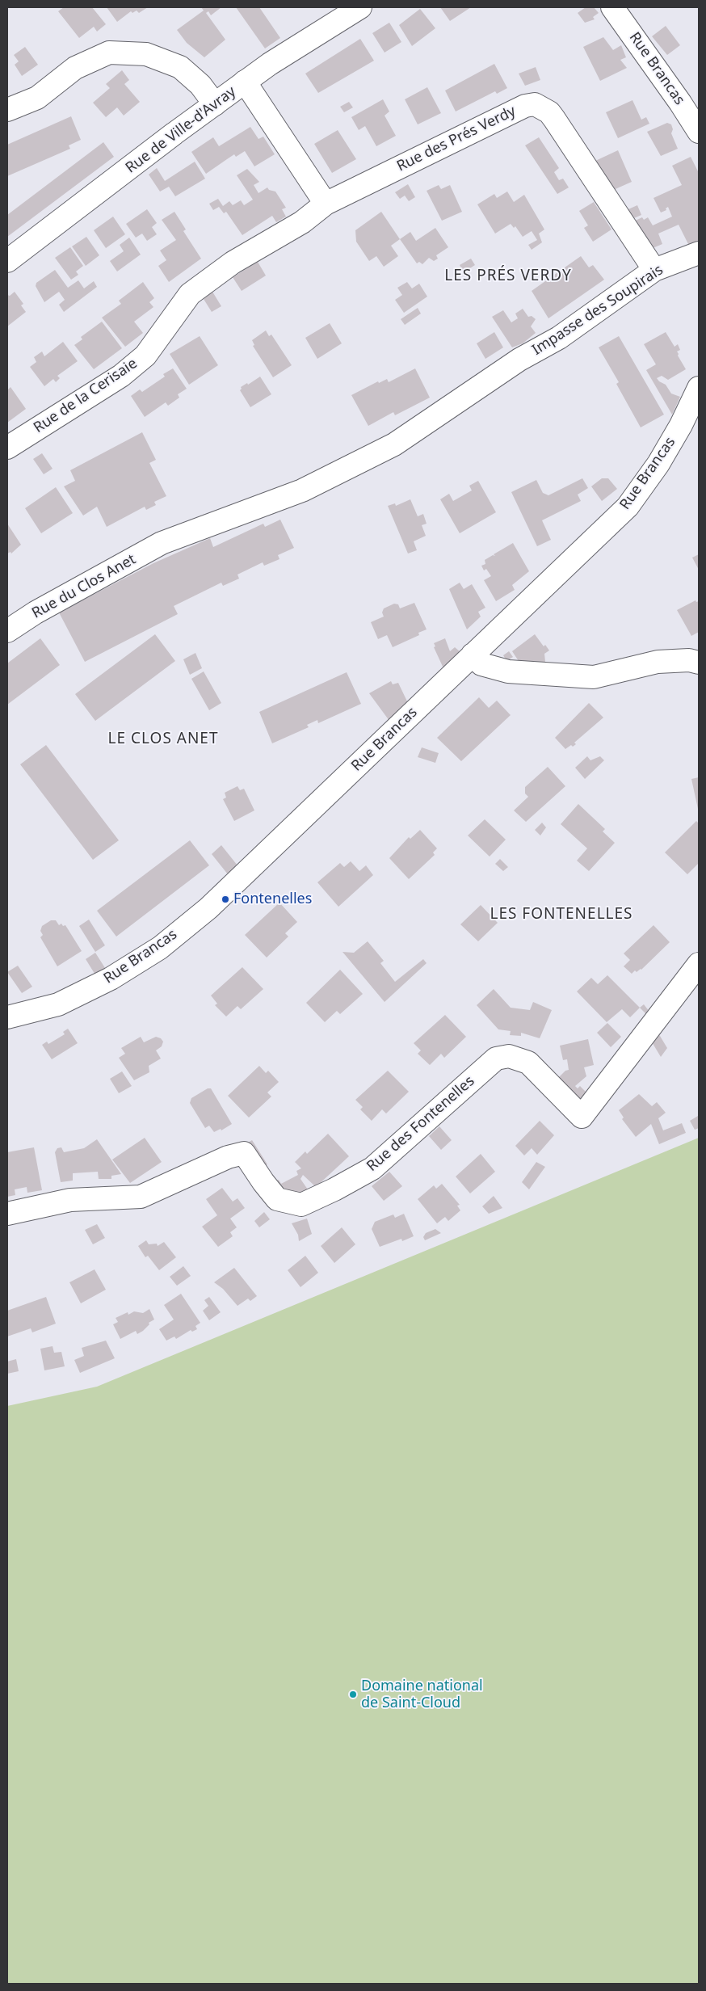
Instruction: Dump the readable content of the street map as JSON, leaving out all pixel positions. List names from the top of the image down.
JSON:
{
  "streets": {
    "street": [
      "Rue Brancas",
      "Rue de Ville-d'Avray",
      "Rue des Prés Verdy",
      "Impasse des Soupirais",
      "Rue de la Cerisaie",
      "Rue du Clos Anet",
      "Rue des Fontenelles"
    ]
  },
  "crossings": [
    ["Rue des Prés Verdy", "Impasse des Soupirais"],
    ["Rue des Prés Verdy", "Rue de la Cerisaie"],
    ["Impasse des Soupirais", "Rue du Clos Anet"]
  ],
  "districts": ["LES PRÉS VERDY", "LE CLOS ANET", "LES FONTENELLES"],
  "places": ["Fontenelles", "Domaine national de Saint-Cloud"]
}
